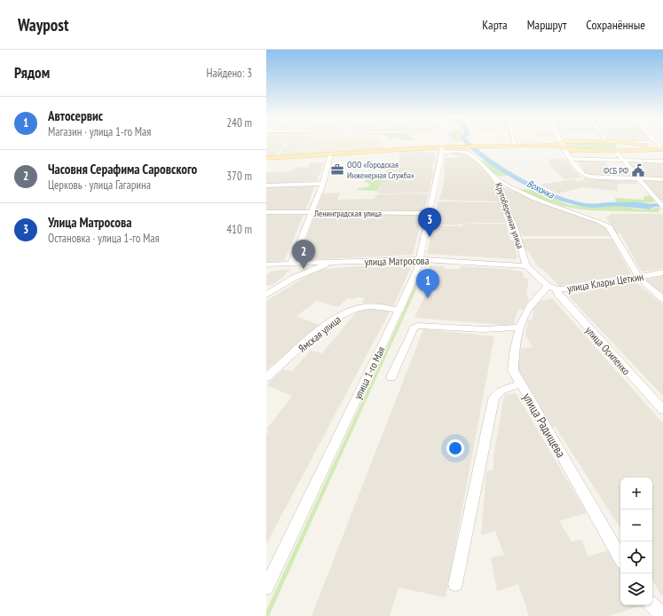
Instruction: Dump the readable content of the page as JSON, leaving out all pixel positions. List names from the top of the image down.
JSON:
{
  "streets": {
    "street": [
      "Ленинградская улица",
      "Крутобережная улица",
      "улица Матросова",
      "улица Клары Цеткин",
      "Ямская улица",
      "улица Осипенко",
      "улица 1-го Мая",
      "улица Радищева"
    ]
  },
  "crossings": [
    ["Ленинградская улица", "улица 1-го Мая"],
    ["Крутобережная улица", "улица Матросова"],
    ["Крутобережная улица", "улица 1-го Мая"],
    ["улица Матросова", "улица 1-го Мая"],
    ["улица Клары Цеткин", "улица Осипенко"],
    ["улица Клары Цеткин", "улица Радищева"],
    ["Ямская улица", "улица 1-го Мая"],
    ["улица Осипенко", "улица Радищева"]
  ],
  "water": ["Вохонка"],
  "places": {
    "office": ["ООО «Городская Инженерная Служба»"],
    "public building": ["ФСБ РФ"]
  },
  "page": {
    "header": "Waypost",
    "nav": ["Карта", "Маршрут", "Сохранённые"],
    "heading": ["Рядом", "Найдено: 3"],
    "list": [
      {
        "mark": "1",
        "name": "Автосервис",
        "note": "Магазин · улица 1-го Мая",
        "value": "240 m"
      },
      {
        "mark": "2",
        "name": "Часовня Серафима Саровского",
        "note": "Церковь · улица Гагарина",
        "value": "370 m"
      },
      {
        "mark": "3",
        "name": "Улица Матросова",
        "note": "Остановка · улица 1-го Мая",
        "value": "410 m"
      }
    ],
    "pins": ["3", "2", "1"],
    "map_buttons": ["+", "−"]
  }
}
